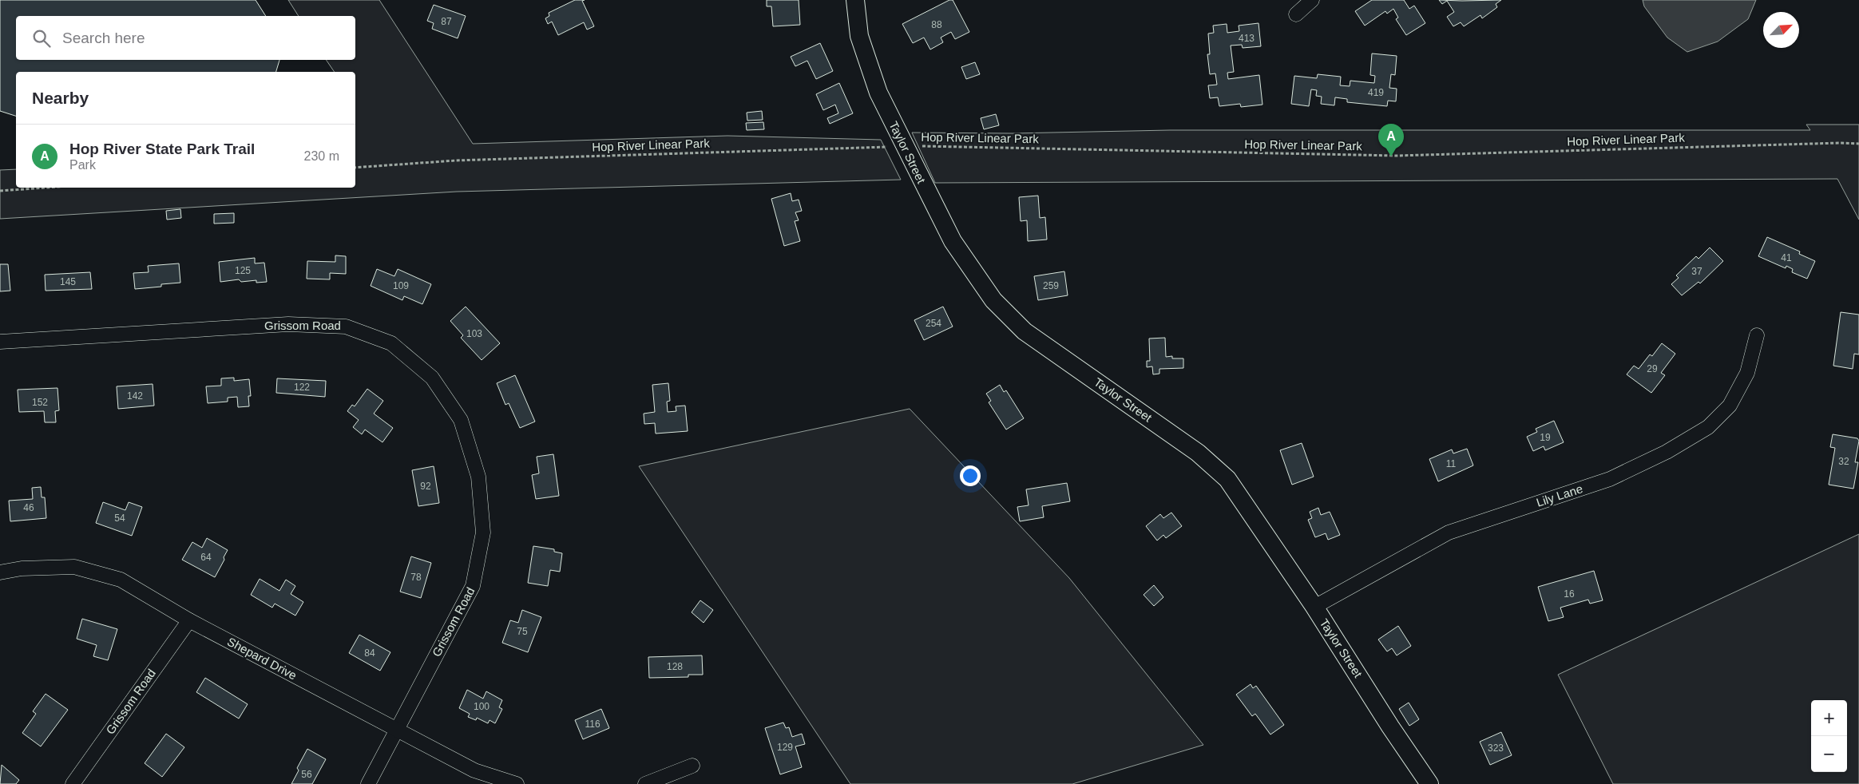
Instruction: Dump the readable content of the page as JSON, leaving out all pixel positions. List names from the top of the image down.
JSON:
{
  "streets": {
    "street": [
      "Taylor Street",
      "Grissom Road",
      "Lily Lane",
      "Shepard Drive"
    ],
    "path": ["Hop River Linear Park"]
  },
  "crossings": [
    ["Taylor Street", "Lily Lane"],
    ["Grissom Road", "Shepard Drive"]
  ],
  "house_numbers": [
    "87",
    "88",
    "413",
    "419",
    "41",
    "125",
    "37",
    "145",
    "109",
    "259",
    "254",
    "103",
    "29",
    "122",
    "142",
    "152",
    "19",
    "32",
    "11",
    "92",
    "46",
    "54",
    "64",
    "78",
    "16",
    "75",
    "84",
    "128",
    "100",
    "116",
    "129",
    "323",
    "56"
  ],
  "north": "top right",
  "page": {
    "search": "Search here",
    "heading": "Nearby",
    "pins": "A",
    "list": [
      {
        "mark": "A",
        "name": "Hop River State Park Trail",
        "note": "Park",
        "value": "230 m"
      }
    ],
    "map_buttons": ["+", "−"]
  }
}
